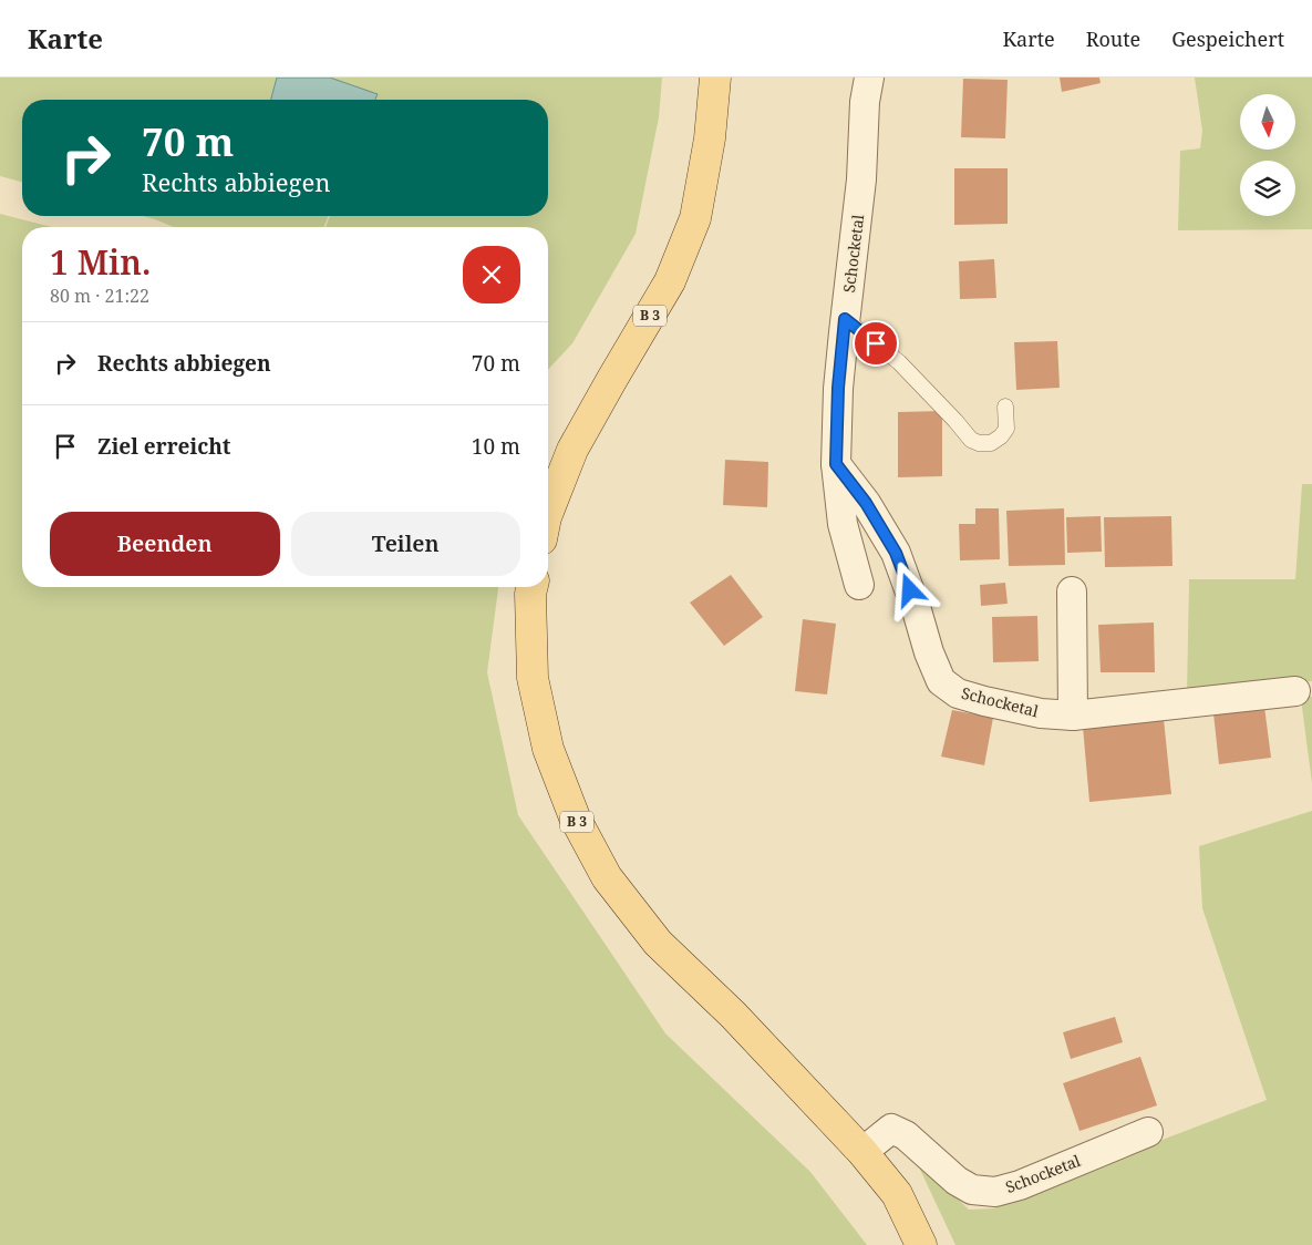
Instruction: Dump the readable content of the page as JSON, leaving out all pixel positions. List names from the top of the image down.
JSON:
{
  "streets": {
    "main road": ["B 3"],
    "street": ["Schocketal"]
  },
  "crossings": [
    ["Schocketal", "B 3"]
  ],
  "north": "bottom",
  "page": {
    "header": "Karte",
    "nav": ["Karte", "Route", "Gespeichert"],
    "turn": ["70 m", "Rechts abbiegen"],
    "heading": ["1 Min.", "80 m · 21:22"],
    "list": [
      {
        "name": "Rechts abbiegen",
        "value": "70 m"
      },
      {
        "name": "Ziel erreicht",
        "value": "10 m"
      }
    ],
    "buttons": ["Beenden", "Teilen"]
  }
}
